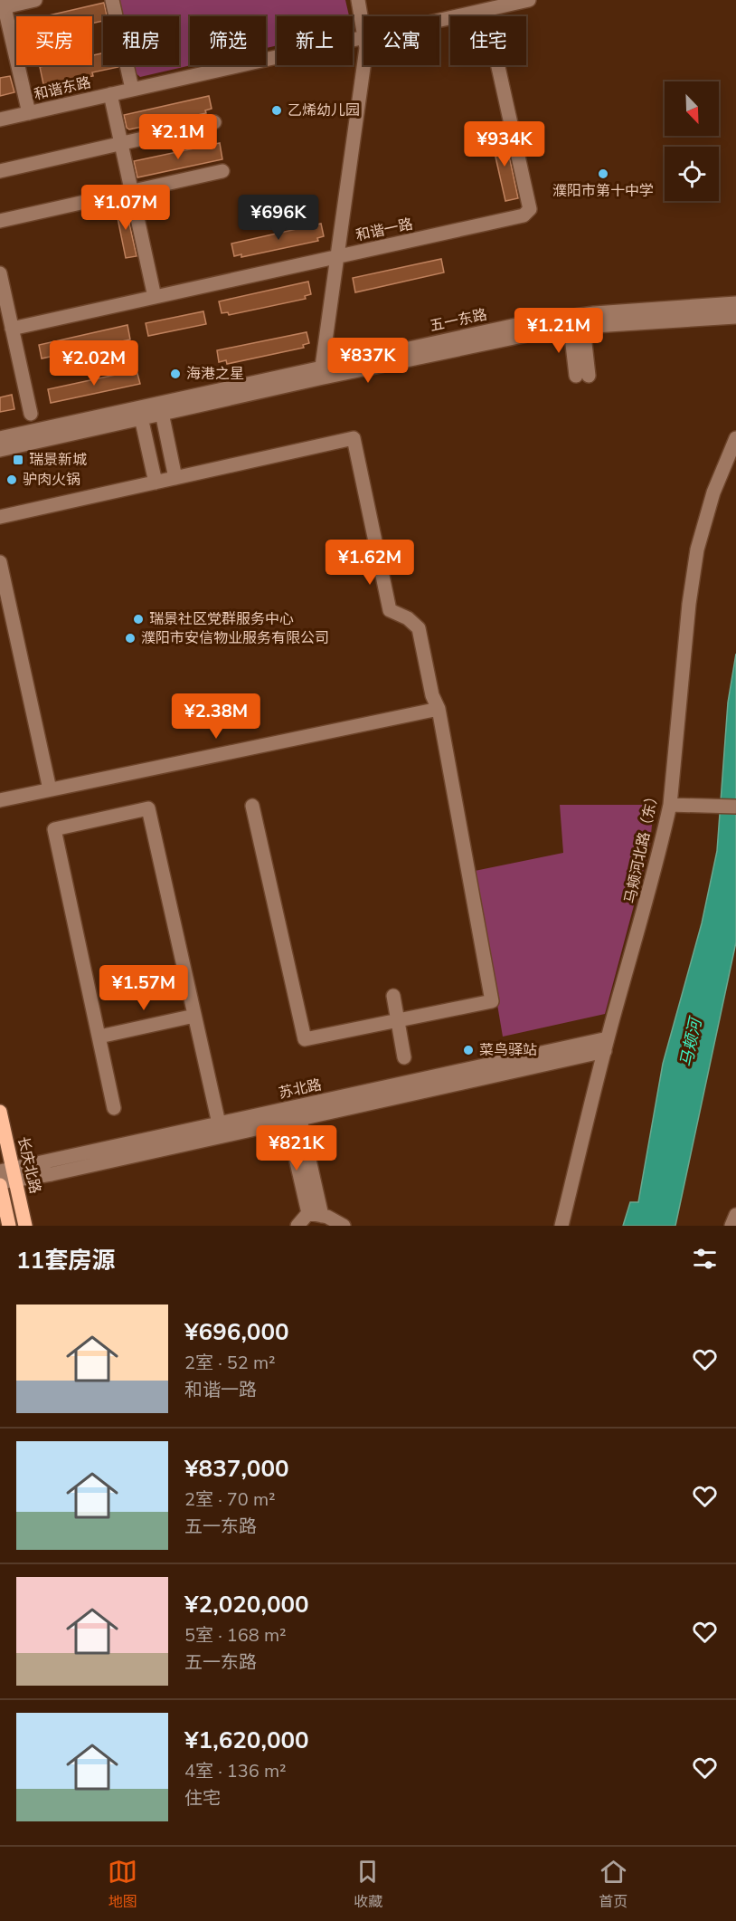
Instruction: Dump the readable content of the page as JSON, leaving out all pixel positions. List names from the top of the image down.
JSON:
{
  "streets": {
    "main road": ["长庆北路"],
    "street": [
      "和谐东路",
      "和谐一路",
      "五一东路",
      "马颊河北路（东）",
      "苏北路"
    ]
  },
  "crossings": [
    ["和谐东路", "和谐一路"],
    ["马颊河北路（东）", "苏北路"],
    ["苏北路", "长庆北路"]
  ],
  "water": ["马颊河"],
  "places": {
    "other": [
      "乙烯幼儿园",
      "濮阳市第十中学",
      "海港之星",
      "驴肉火锅",
      "瑞景社区党群服务中心",
      "濮阳市安信物业服务有限公司",
      "菜鸟驿站"
    ],
    "transit": ["瑞景新城"]
  },
  "north": "bottom right",
  "page": {
    "chip": [
      "买房",
      "租房",
      "筛选",
      "新上",
      "公寓",
      "住宅"
    ],
    "price": [
      "¥2.1M",
      "¥934K",
      "¥1.07M",
      "¥696K",
      "¥1.21M",
      "¥837K",
      "¥2.02M",
      "¥1.62M",
      "¥2.38M",
      "¥1.57M",
      "¥821K"
    ],
    "heading": "11套房源",
    "list": [
      {
        "name": "¥696,000",
        "note": "2室 · 52 m² · 和谐一路"
      },
      {
        "name": "¥837,000",
        "note": "2室 · 70 m² · 五一东路"
      },
      {
        "name": "¥2,020,000",
        "note": "5室 · 168 m² · 五一东路"
      },
      {
        "name": "¥1,620,000",
        "note": "4室 · 136 m² · 住宅"
      }
    ],
    "tabs": ["地图", "收藏", "首页"]
  }
}
